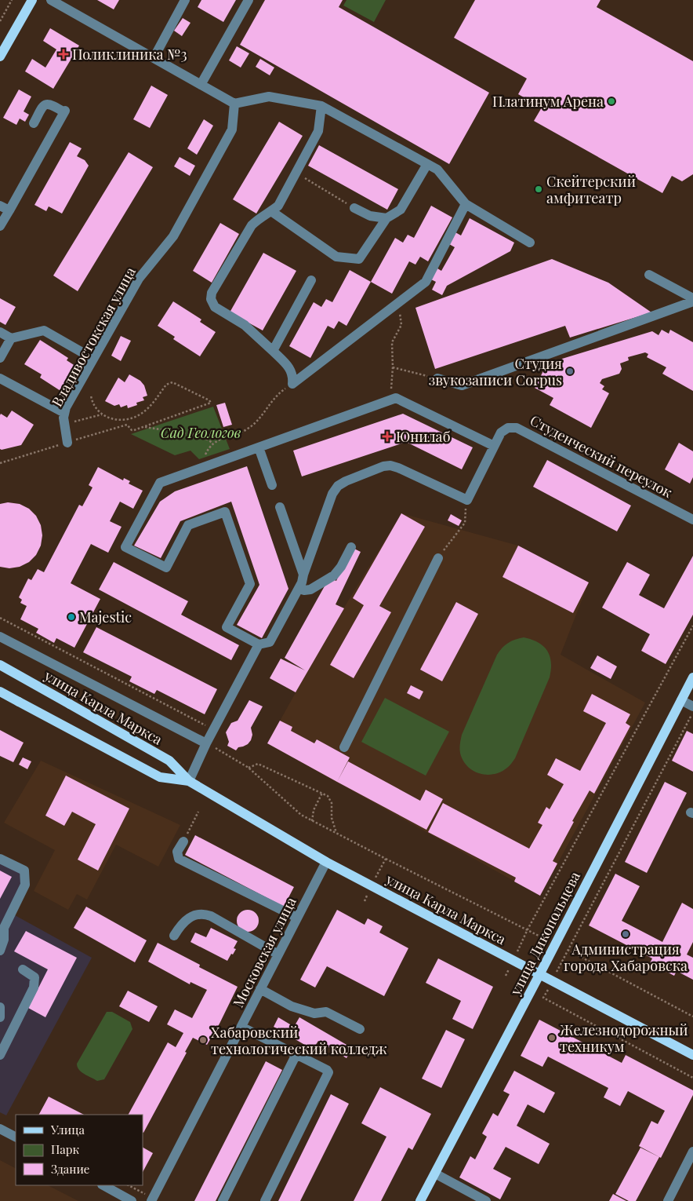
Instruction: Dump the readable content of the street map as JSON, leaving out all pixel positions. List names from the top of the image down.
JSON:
{
  "streets": {
    "main road": ["улица Карла Маркса", "улица Дикопольцева"],
    "street": ["Владивостокская улица", "Студенческий переулок", "Московская улица"]
  },
  "crossings": [
    ["улица Карла Маркса", "улица Дикопольцева"],
    ["улица Карла Маркса", "Московская улица"]
  ],
  "parks": ["Сад Геологов"],
  "places": {
    "health": ["Поликлиника №3", "Юнилаб"],
    "other": [
      "Платинум Арена",
      "Скейтерский амфитеатр",
      "Студия звукозаписи Corpus",
      "Majestic",
      "Администрация города Хабаровска",
      "Железнодорожный техникум",
      "Хабаровский технологический колледж"
    ]
  },
  "legend": ["Улица", "Парк", "Здание"]
}
